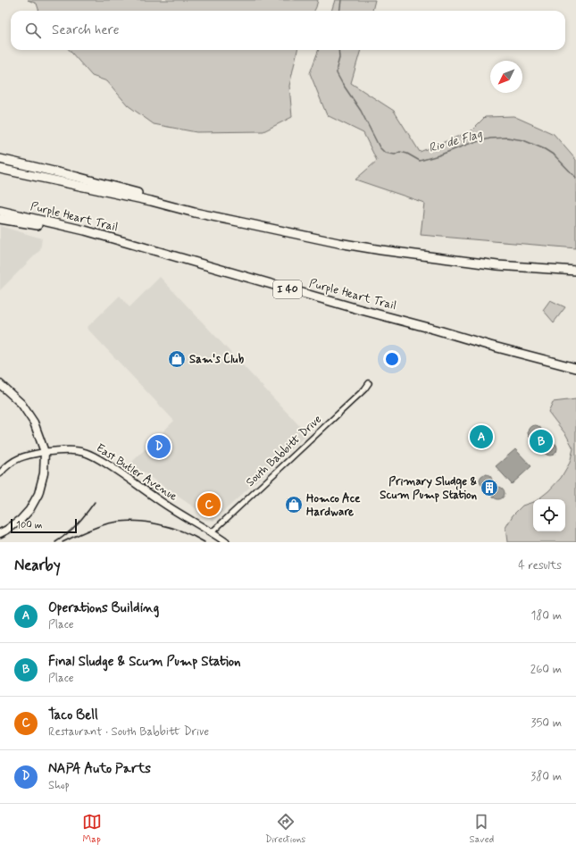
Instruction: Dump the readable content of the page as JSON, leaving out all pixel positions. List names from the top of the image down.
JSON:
{
  "streets": {
    "highway": ["Purple Heart Trail", "I 40"],
    "main road": ["East Butler Avenue"],
    "street": ["South Babbitt Drive"]
  },
  "crossings": [
    ["South Babbitt Drive", "East Butler Avenue"]
  ],
  "water": ["Rio de Flag"],
  "places": {
    "shop": ["Sam's Club", "Homco Ace Hardware"],
    "building": ["Primary Sludge & Scum Pump Station"]
  },
  "scale_bar": "100 m",
  "north": "bottom left",
  "page": {
    "search": "Search here",
    "pins": [
      "A",
      "B",
      "D",
      "C"
    ],
    "scale": "100 m",
    "heading": ["Nearby", "4 results"],
    "list": [
      {
        "mark": "A",
        "name": "Operations Building",
        "note": "Place",
        "value": "180 m"
      },
      {
        "mark": "B",
        "name": "Final Sludge & Scum Pump Station",
        "note": "Place",
        "value": "260 m"
      },
      {
        "mark": "C",
        "name": "Taco Bell",
        "note": "Restaurant · South Babbitt Drive",
        "value": "350 m"
      },
      {
        "mark": "D",
        "name": "NAPA Auto Parts",
        "note": "Shop",
        "value": "380 m"
      }
    ],
    "nav": ["Map", "Directions", "Saved"]
  }
}
